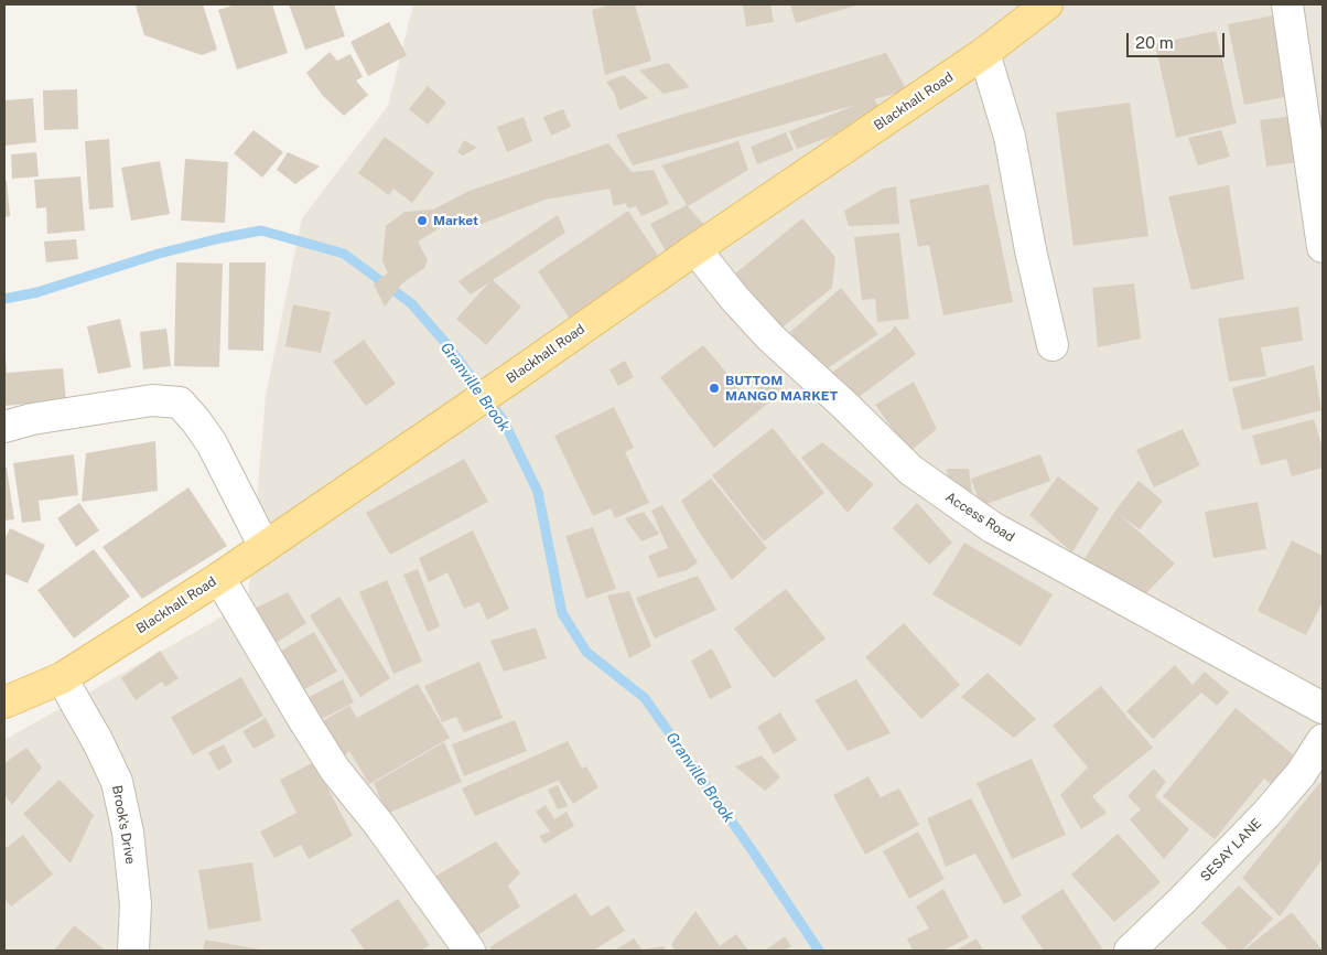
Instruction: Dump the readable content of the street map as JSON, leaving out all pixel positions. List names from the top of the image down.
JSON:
{
  "streets": {
    "main road": ["Blackhall Road"],
    "street": ["Access Road", "Brook's Drive", "SESAY LANE"]
  },
  "crossings": [
    ["Blackhall Road", "Access Road"],
    ["Blackhall Road", "Brook's Drive"]
  ],
  "water": ["Granville Brook"],
  "places": ["Market", "BUTTOM MANGO MARKET"],
  "scale_bar": "20 m"
}
